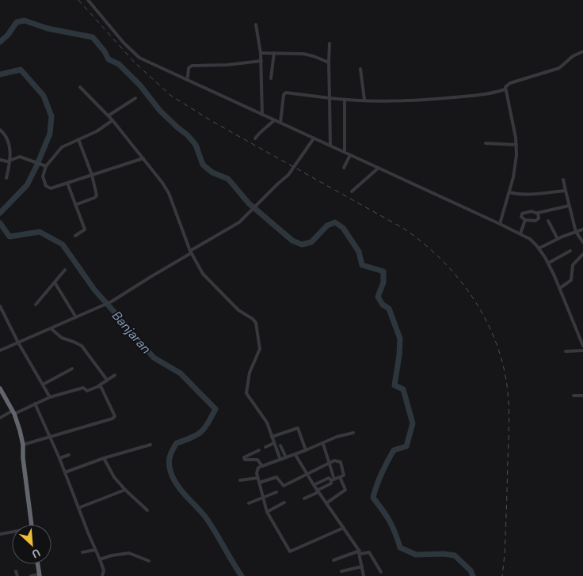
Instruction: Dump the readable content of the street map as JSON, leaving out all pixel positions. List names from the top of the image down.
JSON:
{
  "water": ["Banjaran"],
  "north": "bottom right"
}
